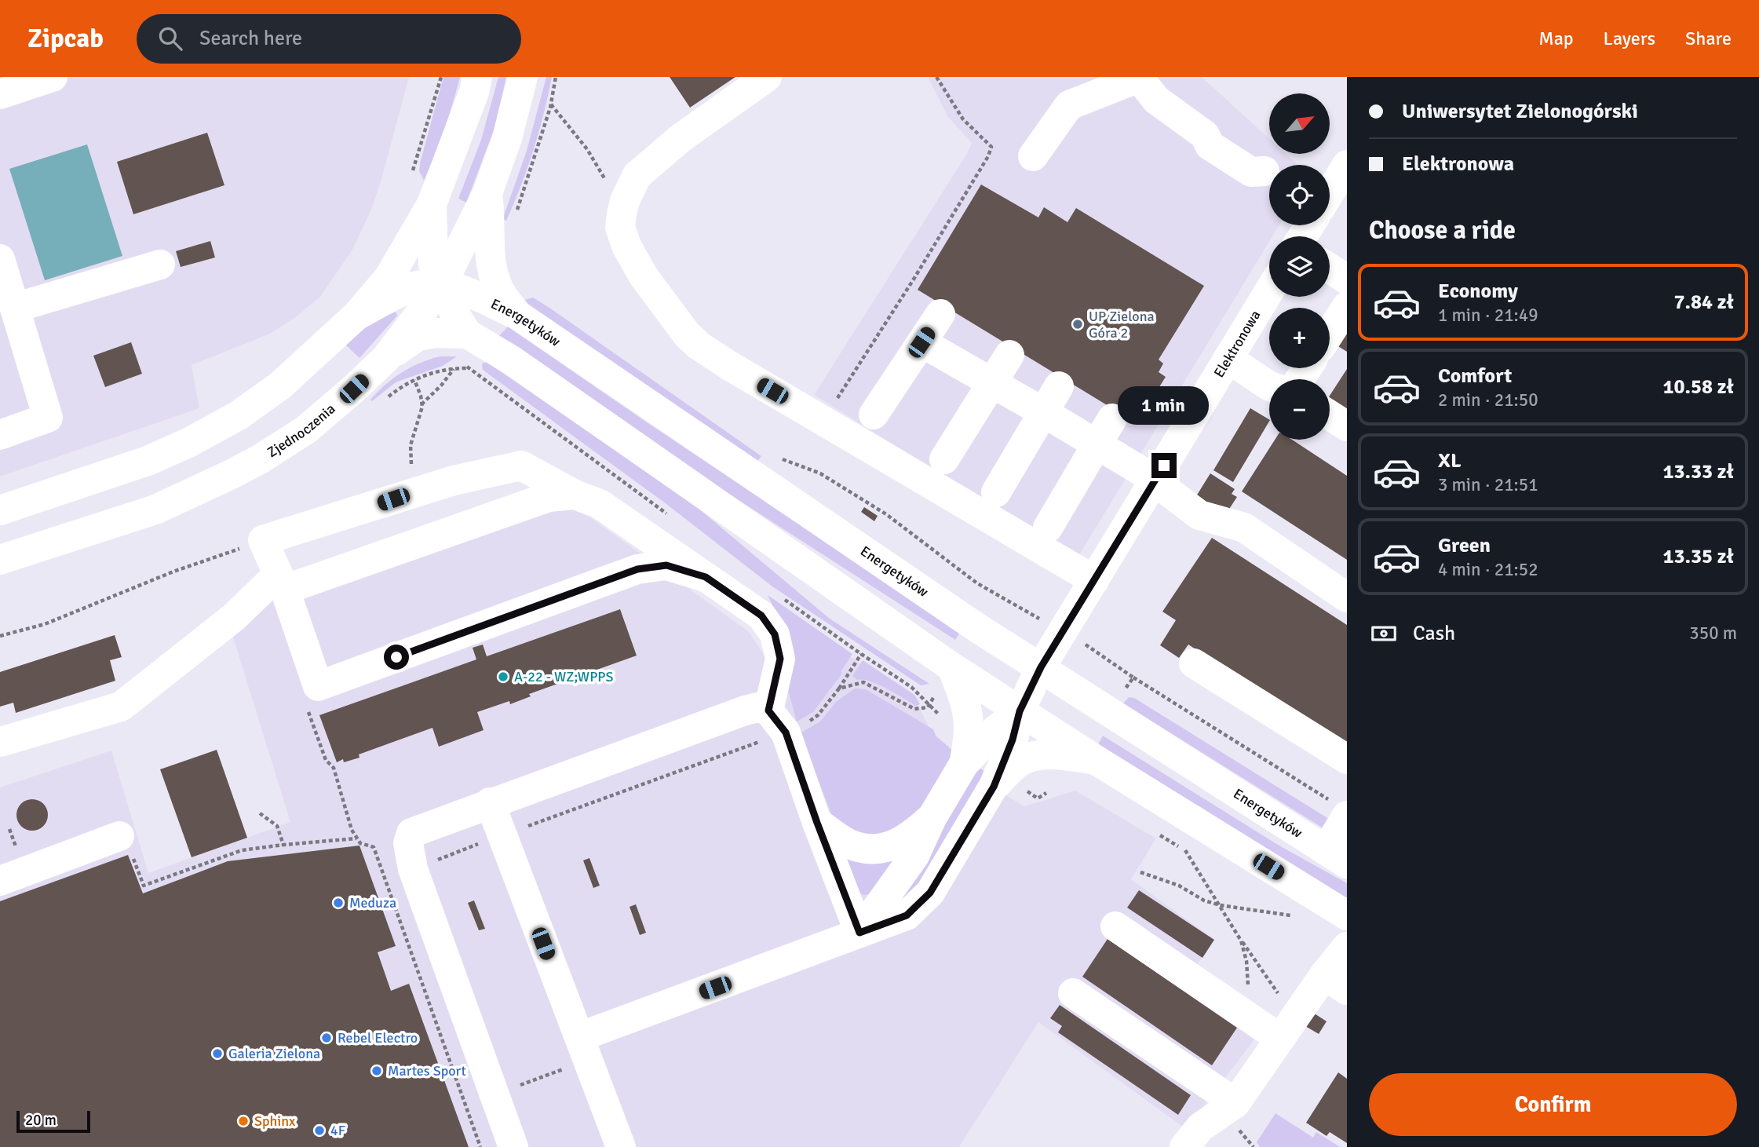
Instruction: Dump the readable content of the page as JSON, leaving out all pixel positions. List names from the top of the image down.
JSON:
{
  "streets": {
    "main road": ["Energetyków", "Elektronowa", "Zjednoczenia"]
  },
  "crossings": [
    ["Energetyków", "Elektronowa"],
    ["Energetyków", "Zjednoczenia"]
  ],
  "places": [
    "UP Zielona Góra 2",
    "A-22 - WZ;WPPS",
    "Meduza",
    "Rebel Electro",
    "Galeria Zielona",
    "Martes Sport",
    "Sphinx",
    "4F"
  ],
  "scale_bar": "20 m",
  "north": "top right",
  "page": {
    "header": "Zipcab",
    "search": "Search here",
    "nav": ["Map", "Layers", "Share"],
    "banner": ["Uniwersytet Zielonogórski", "Elektronowa"],
    "map_buttons": ["+", "−"],
    "heading": "Choose a ride",
    "list": [
      {
        "name": "Economy",
        "note": "1 min · 21:49",
        "value": "7.84 zł"
      },
      {
        "name": "Comfort",
        "note": "2 min · 21:50",
        "value": "10.58 zł"
      },
      {
        "name": "XL",
        "note": "3 min · 21:51",
        "value": "13.33 zł"
      },
      {
        "name": "Green",
        "note": "4 min · 21:52",
        "value": "13.35 zł"
      }
    ],
    "bubble": "1 min",
    "pay": ["Cash", "350 m"],
    "buttons": "Confirm",
    "scale": "20 m"
  }
}
